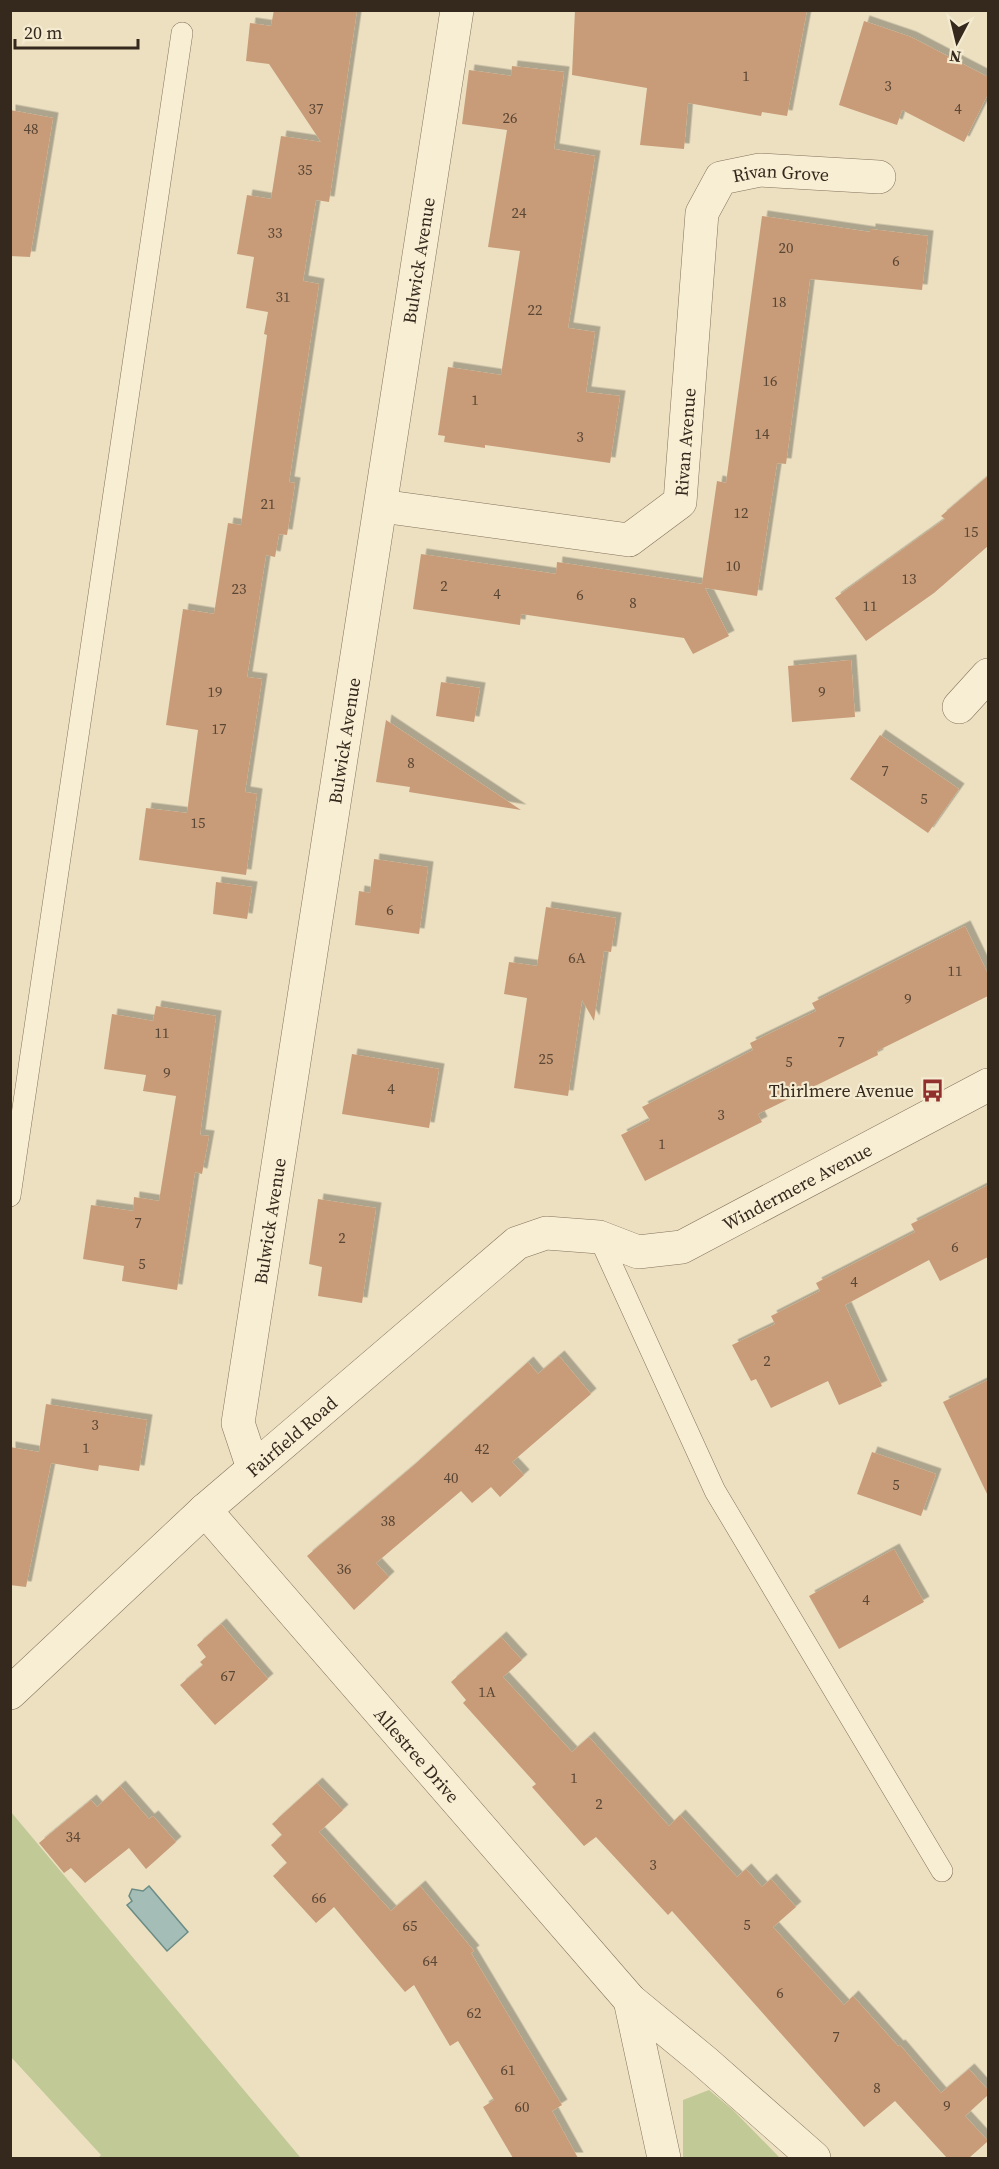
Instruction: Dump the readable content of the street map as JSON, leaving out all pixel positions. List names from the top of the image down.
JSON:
{
  "streets": {
    "street": [
      "Rivan Grove",
      "Bulwick Avenue",
      "Rivan Avenue",
      "Windermere Avenue",
      "Fairfield Road",
      "Allestree Drive"
    ]
  },
  "crossings": [
    ["Rivan Grove", "Rivan Avenue"],
    ["Bulwick Avenue", "Rivan Avenue"],
    ["Bulwick Avenue", "Fairfield Road"],
    ["Windermere Avenue", "Fairfield Road"],
    ["Fairfield Road", "Allestree Drive"]
  ],
  "places": {
    "bus stop": ["Thirlmere Avenue"]
  },
  "house_numbers": [
    "1",
    "3",
    "37",
    "4",
    "26",
    "48",
    "35",
    "24",
    "33",
    "20",
    "6",
    "31",
    "18",
    "22",
    "16",
    "1",
    "14",
    "3",
    "21",
    "12",
    "15",
    "10",
    "13",
    "2",
    "23",
    "4",
    "6",
    "8",
    "11",
    "19",
    "9",
    "17",
    "8",
    "7",
    "5",
    "15",
    "6",
    "6A",
    "11",
    "9",
    "11",
    "7",
    "25",
    "5",
    "9",
    "4",
    "3",
    "1",
    "7",
    "2",
    "6",
    "5",
    "4",
    "2",
    "3",
    "1",
    "42",
    "40",
    "5",
    "38",
    "36",
    "4",
    "67",
    "1A",
    "1",
    "2",
    "34",
    "3",
    "66",
    "5",
    "65",
    "64",
    "6",
    "62",
    "7",
    "61",
    "8",
    "9",
    "60"
  ],
  "scale_bar": "20 m",
  "north": "bottom"
}
